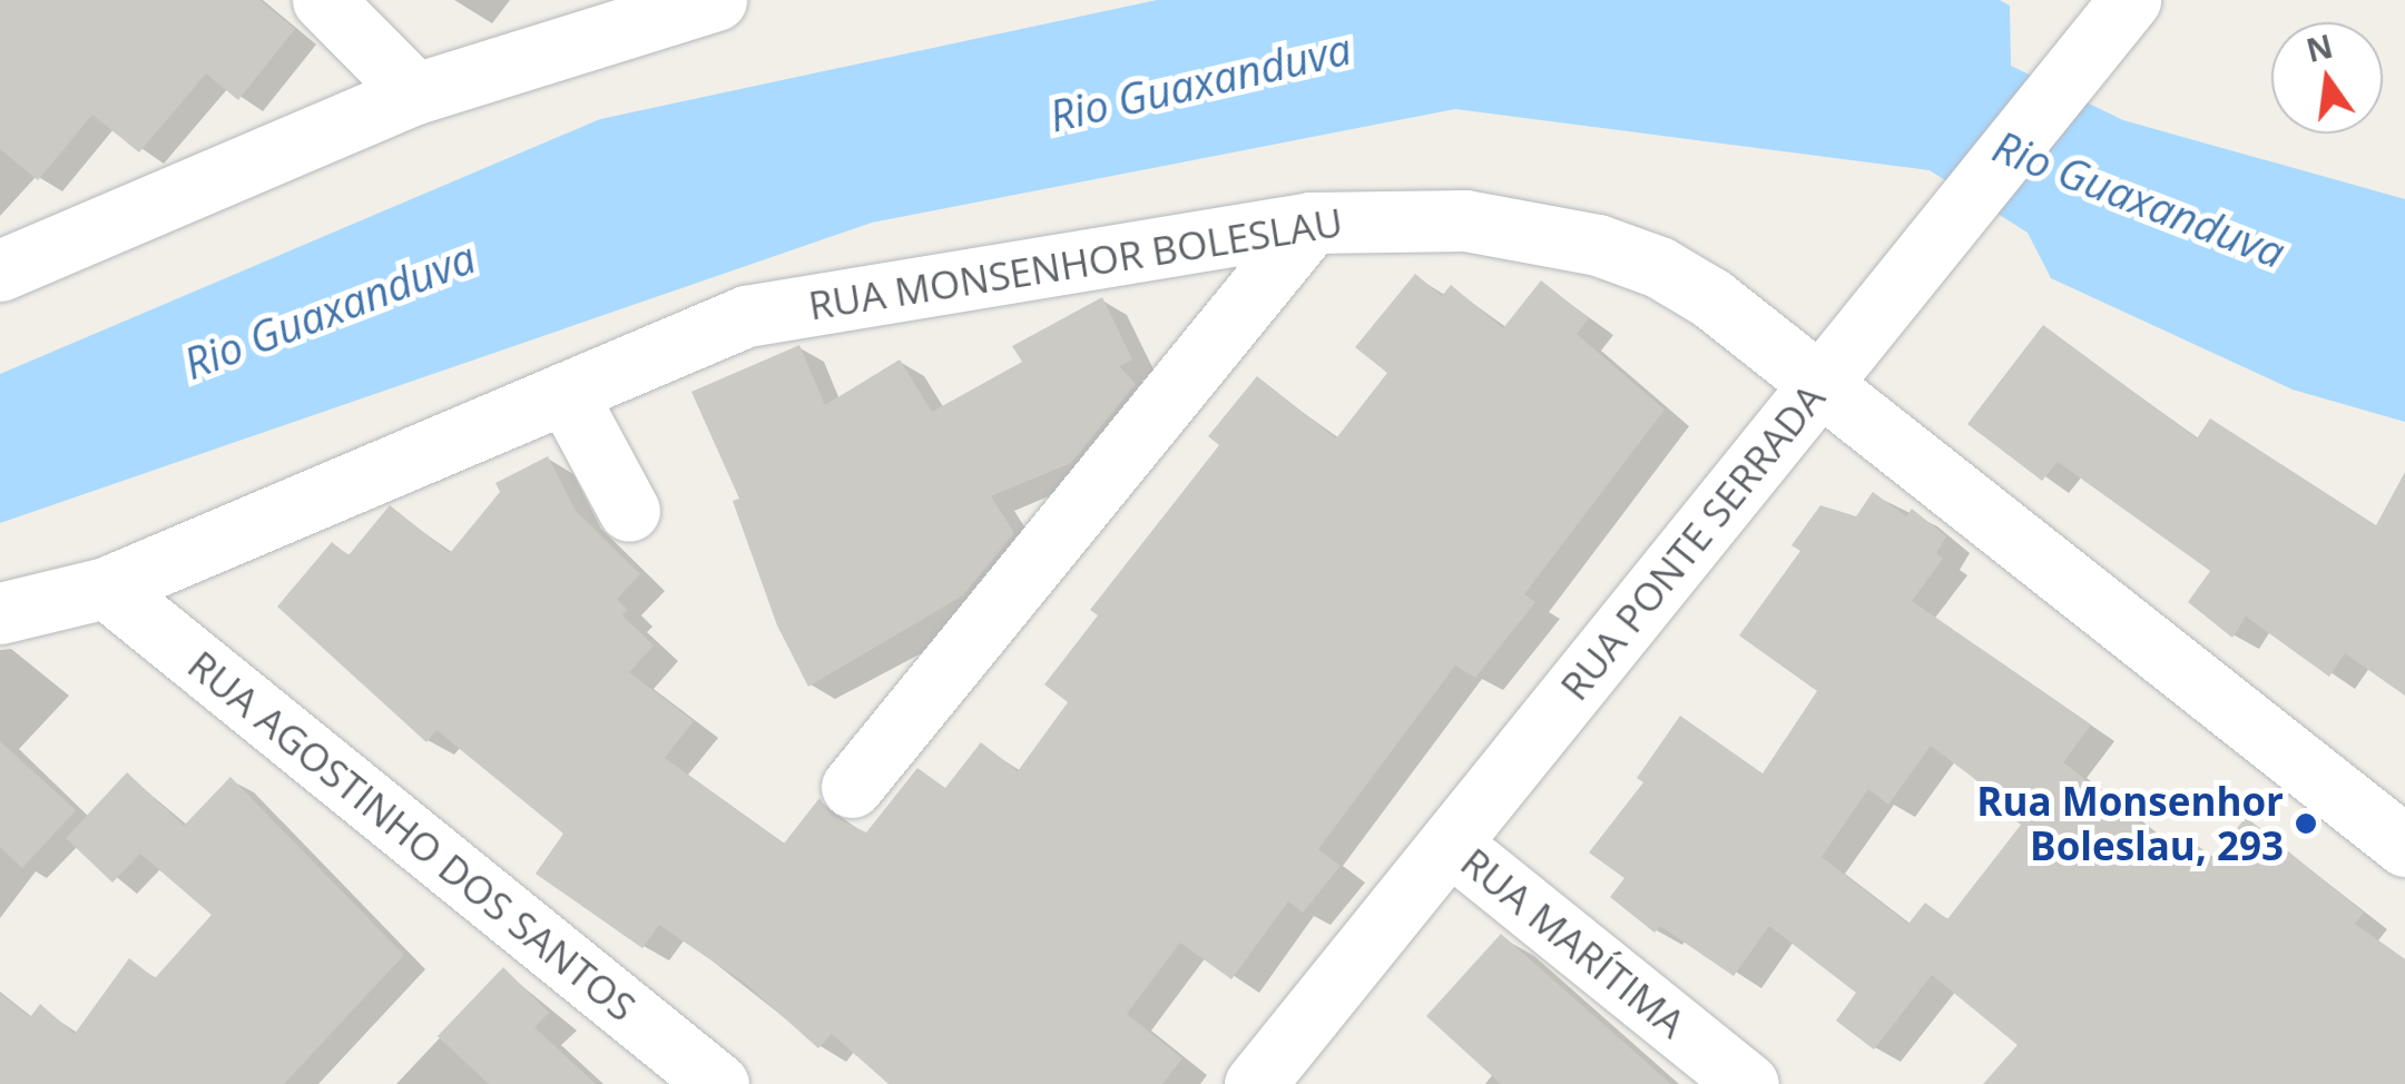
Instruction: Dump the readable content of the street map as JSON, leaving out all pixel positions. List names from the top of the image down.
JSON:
{
  "streets": {
    "street": [
      "RUA MONSENHOR BOLESLAU",
      "RUA PONTE SERRADA",
      "RUA AGOSTINHO DOS SANTOS",
      "RUA MARÍTIMA"
    ]
  },
  "crossings": [
    ["RUA MONSENHOR BOLESLAU", "RUA PONTE SERRADA"],
    ["RUA MONSENHOR BOLESLAU", "RUA AGOSTINHO DOS SANTOS"],
    ["RUA PONTE SERRADA", "RUA MARÍTIMA"]
  ],
  "water": ["Rio Guaxanduva"],
  "places": ["Rua Monsenhor Boleslau, 293"],
  "north": "top"
}
